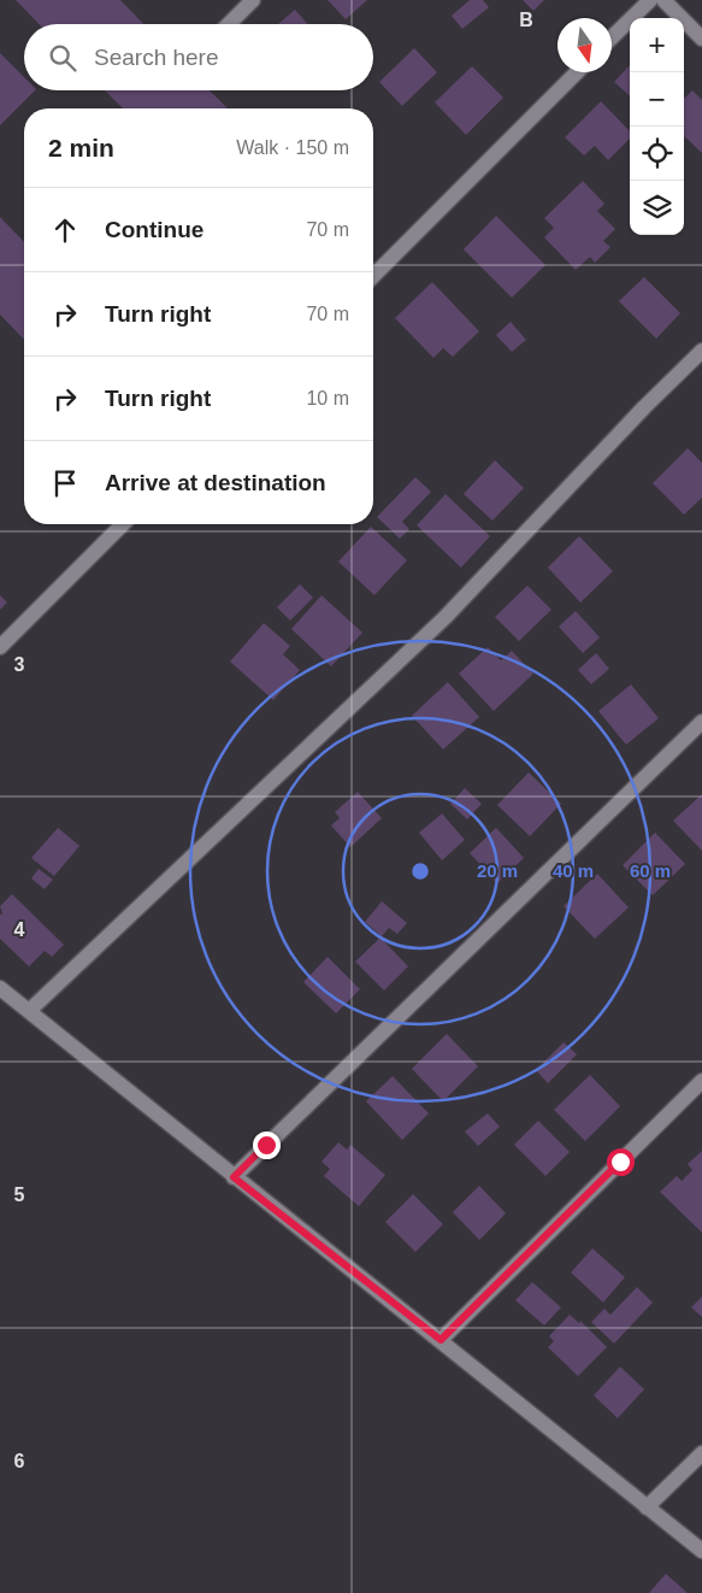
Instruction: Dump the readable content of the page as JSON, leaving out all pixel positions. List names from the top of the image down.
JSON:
{
  "north": "bottom",
  "page": {
    "map_buttons": ["+", "−"],
    "search": "Search here",
    "heading": ["2 min", "Walk · 150 m"],
    "list": [
      ["Continue", "70 m"],
      ["Turn right", "70 m"],
      ["Turn right", "10 m"],
      "Arrive at destination"
    ]
  },
  "grid": {
    "columns": ["B"],
    "rows": [
      "3",
      "4",
      "5",
      "6"
    ]
  },
  "rings": ["20 m", "40 m", "60 m"]
}
